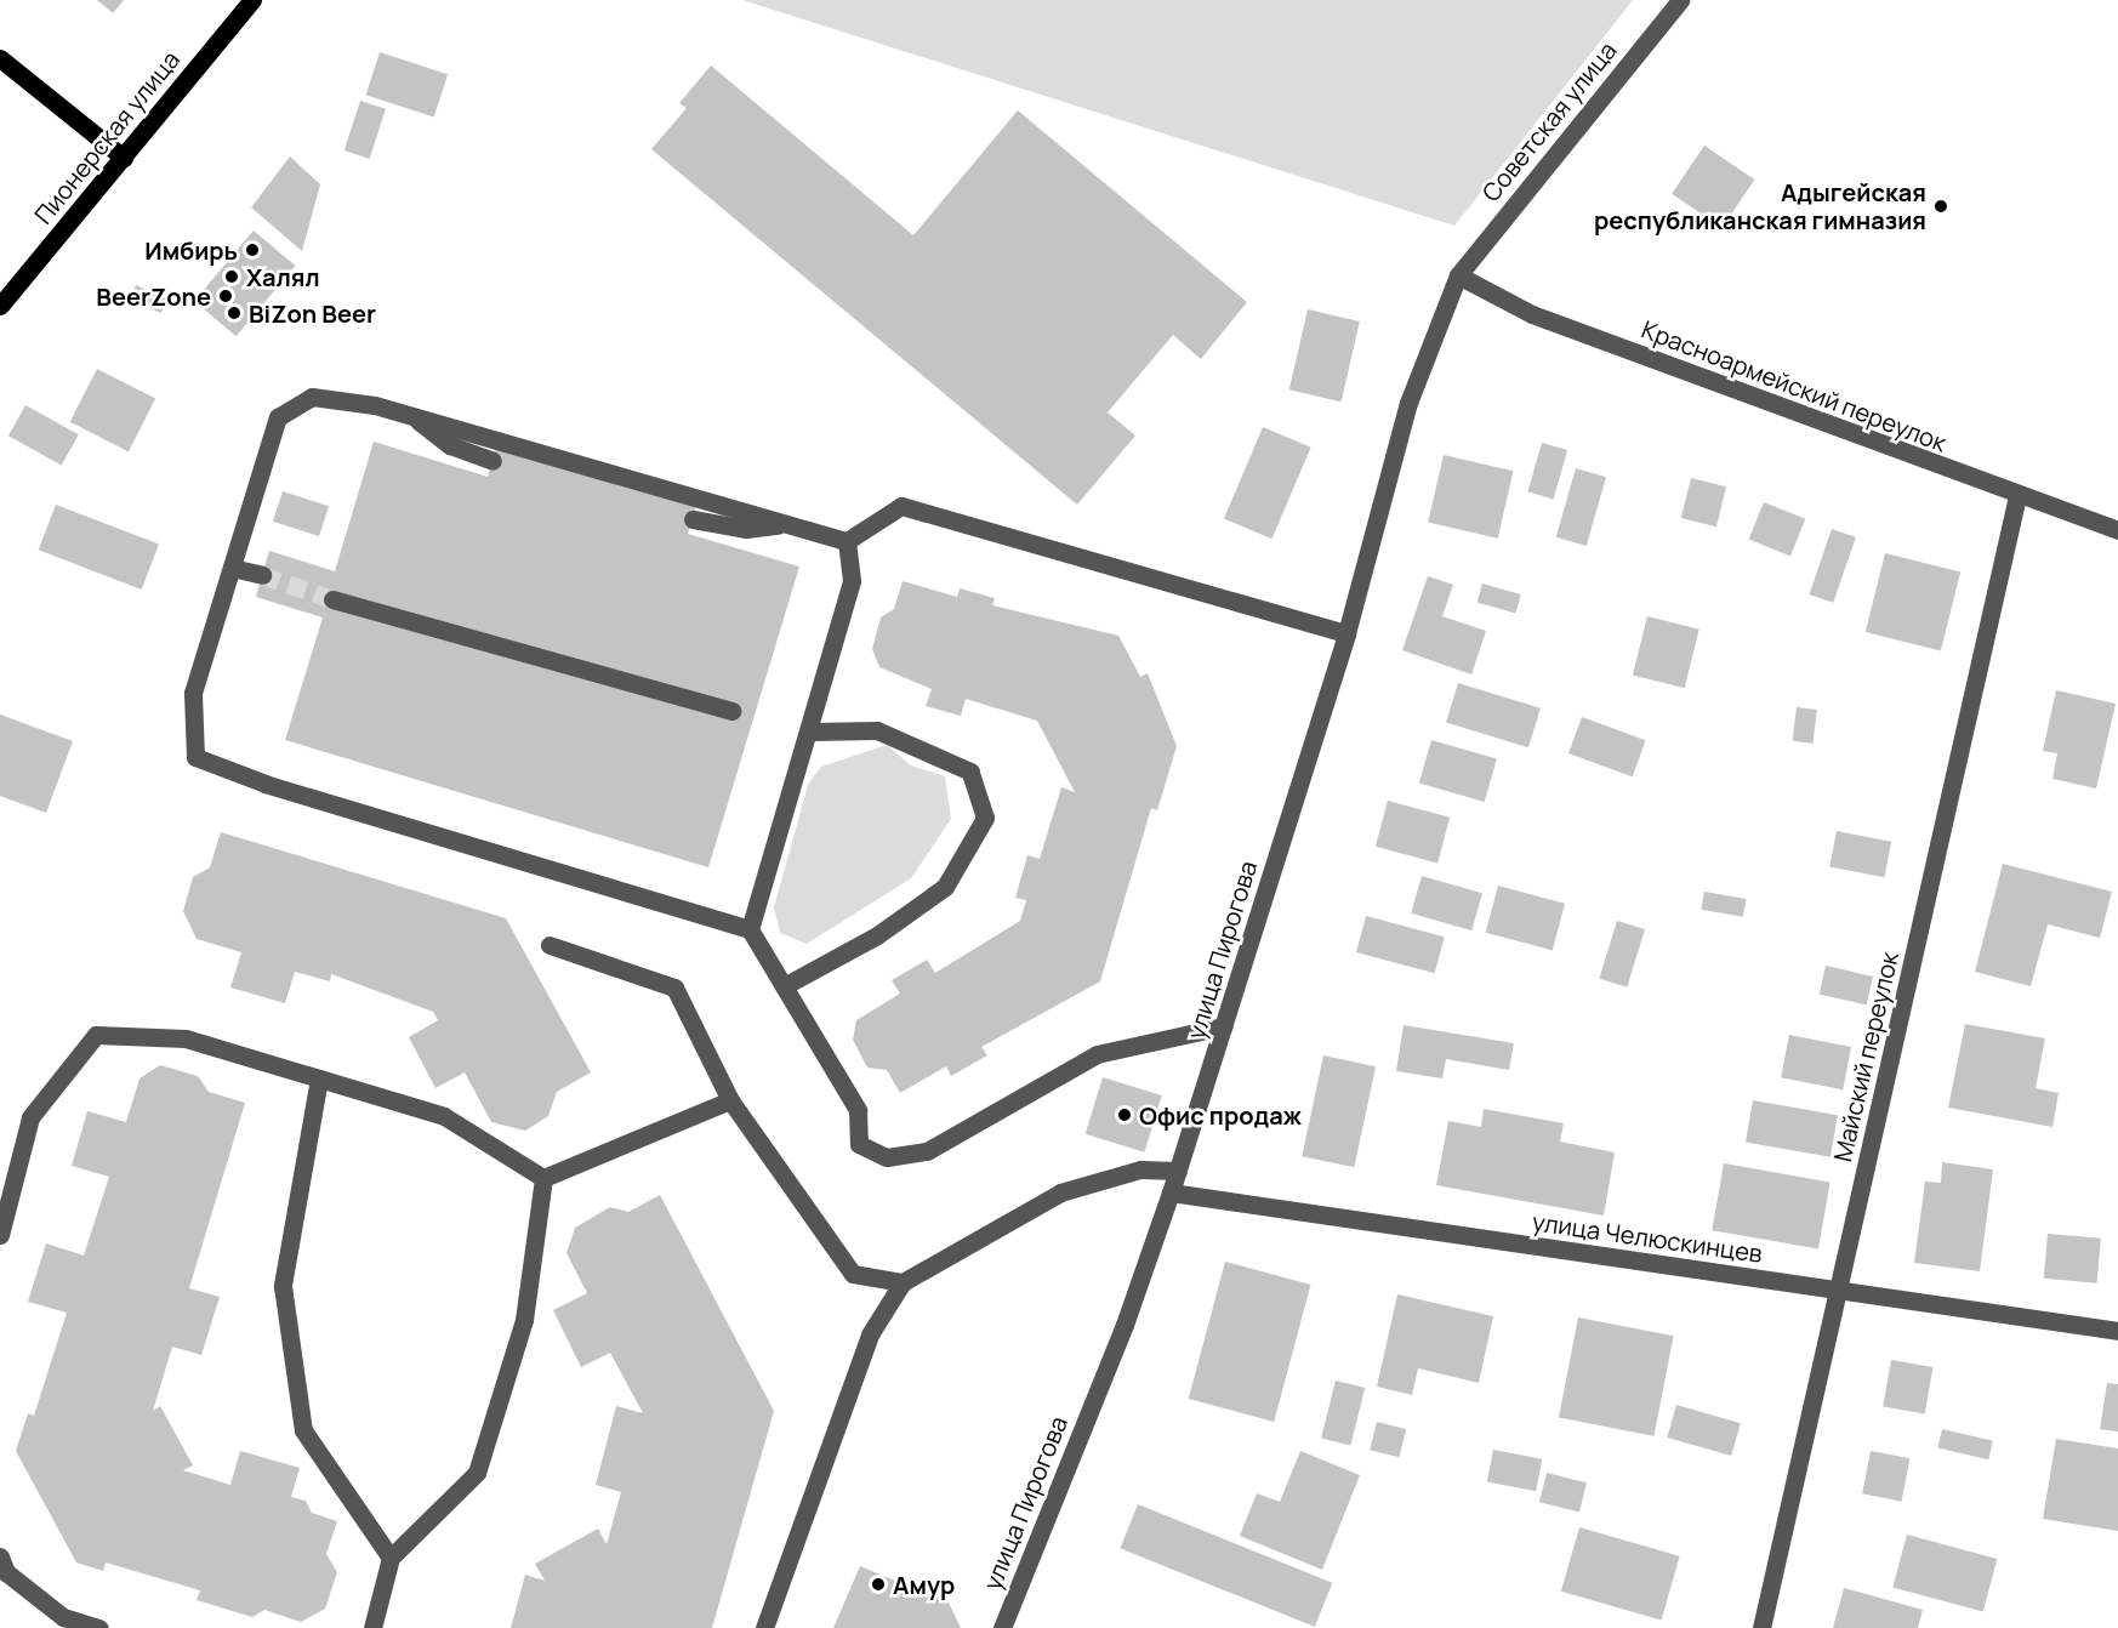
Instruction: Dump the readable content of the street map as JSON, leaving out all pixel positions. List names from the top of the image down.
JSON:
{
  "streets": {
    "main road": ["Пионерская улица"],
    "street": [
      "Советская улица",
      "Красноармейский переулок",
      "улица Пирогова",
      "Майский переулок",
      "улица Челюскинцев"
    ]
  },
  "crossings": [
    ["Советская улица", "Красноармейский переулок"],
    ["Советская улица", "улица Пирогова"],
    ["Красноармейский переулок", "улица Пирогова"],
    ["Красноармейский переулок", "Майский переулок"],
    ["улица Пирогова", "улица Челюскинцев"],
    ["Майский переулок", "улица Челюскинцев"]
  ],
  "places": [
    "Адыгейская республиканская гимназия",
    "Имбирь",
    "Халял",
    "BeerZone",
    "BiZon Beer",
    "Офис продаж",
    "Амур"
  ]
}
